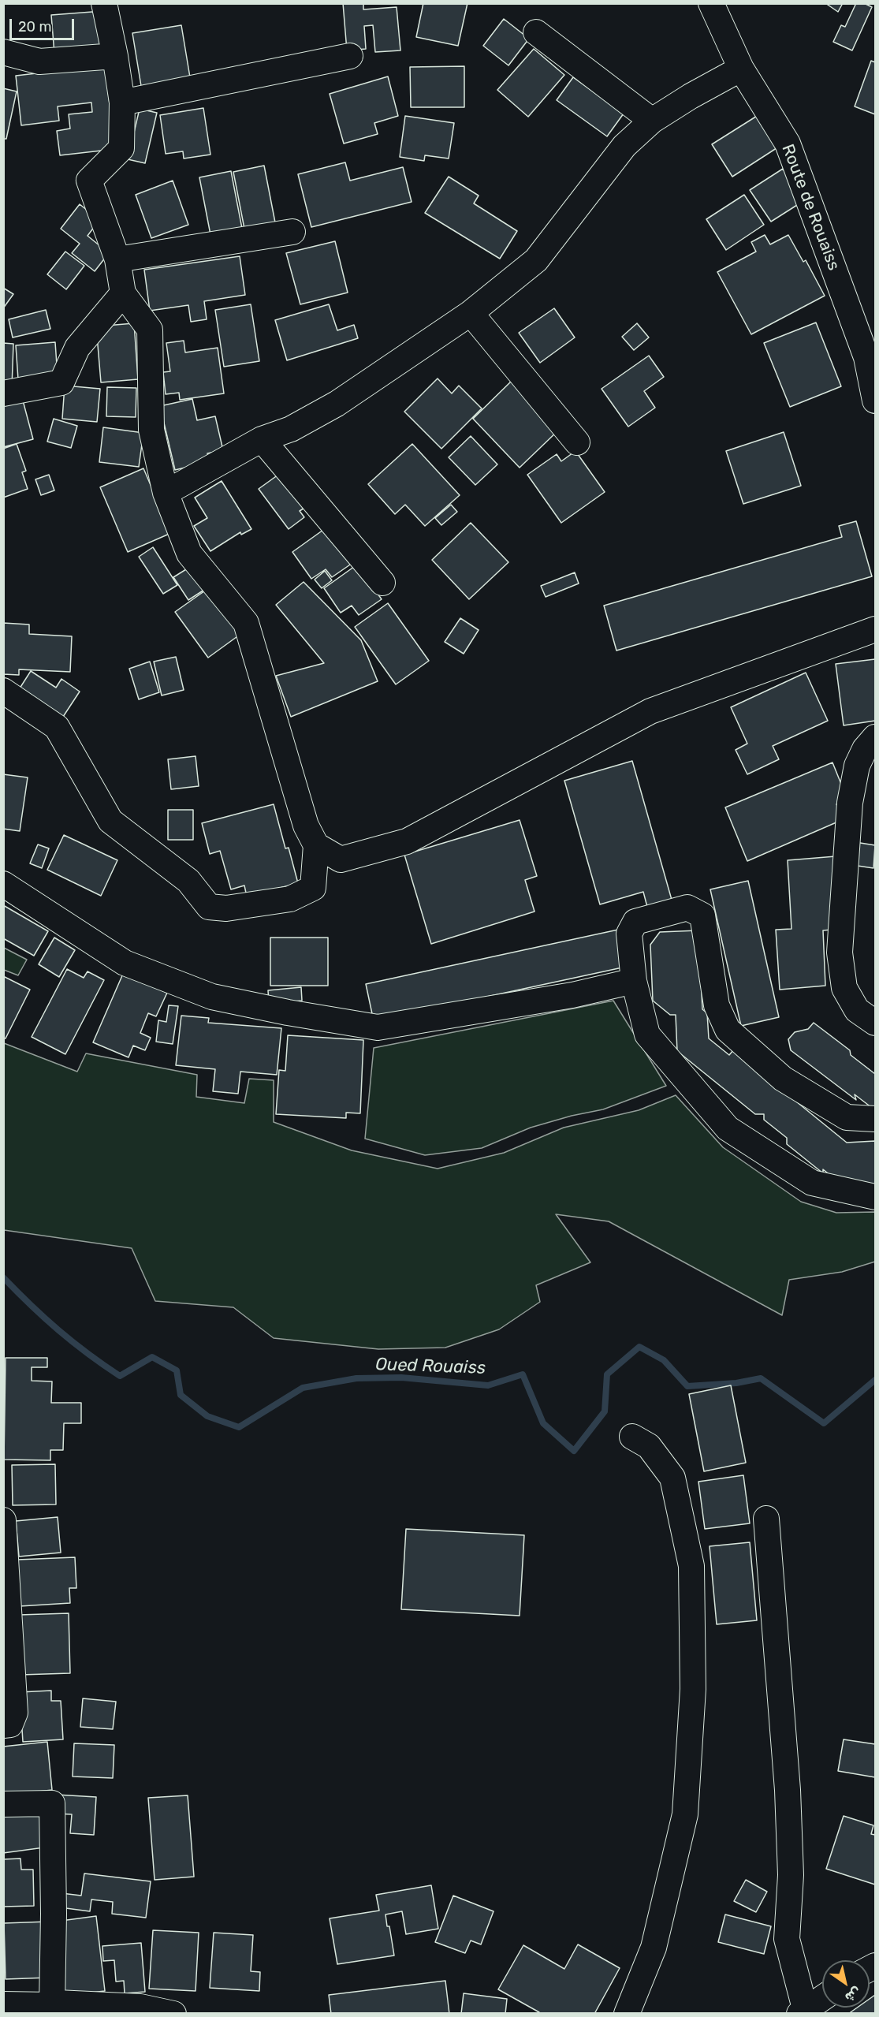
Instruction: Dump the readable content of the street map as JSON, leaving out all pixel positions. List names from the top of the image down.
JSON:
{
  "streets": {
    "street": ["Route de Rouaiss"]
  },
  "water": ["Oued Rouaiss"],
  "scale_bar": "20 m",
  "north": "bottom right"
}
